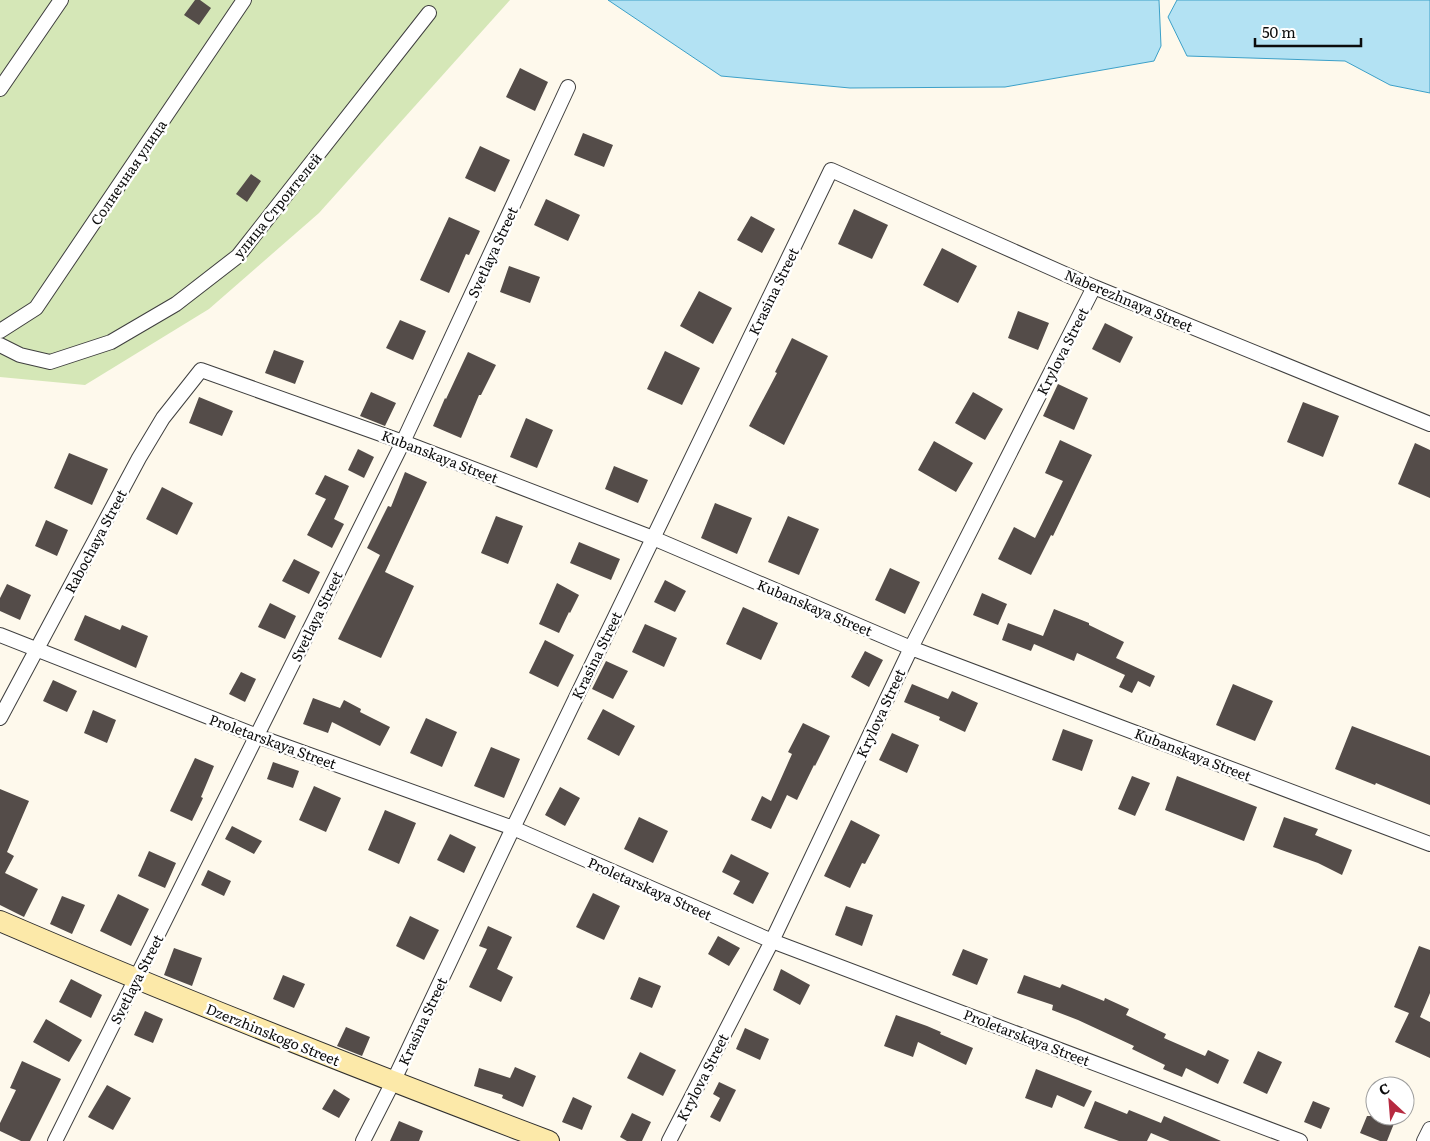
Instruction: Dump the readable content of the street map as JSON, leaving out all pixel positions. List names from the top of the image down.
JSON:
{
  "streets": {
    "street": [
      "Солнечная улица",
      "улица Строителей",
      "Svetlaya Street",
      "Krasina Street",
      "Naberezhnaya Street",
      "Krylova Street",
      "Kubanskaya Street",
      "Rabochaya Street",
      "Proletarskaya Street",
      "Dzerzhinskogo Street"
    ]
  },
  "crossings": [
    ["Svetlaya Street", "Kubanskaya Street"],
    ["Svetlaya Street", "Proletarskaya Street"],
    ["Svetlaya Street", "Dzerzhinskogo Street"],
    ["Krasina Street", "Naberezhnaya Street"],
    ["Krasina Street", "Kubanskaya Street"],
    ["Krasina Street", "Proletarskaya Street"],
    ["Krasina Street", "Dzerzhinskogo Street"],
    ["Naberezhnaya Street", "Krylova Street"],
    ["Krylova Street", "Kubanskaya Street"],
    ["Krylova Street", "Proletarskaya Street"],
    ["Kubanskaya Street", "Rabochaya Street"],
    ["Rabochaya Street", "Proletarskaya Street"]
  ],
  "scale_bar": "50 m",
  "north": "top left"
}
